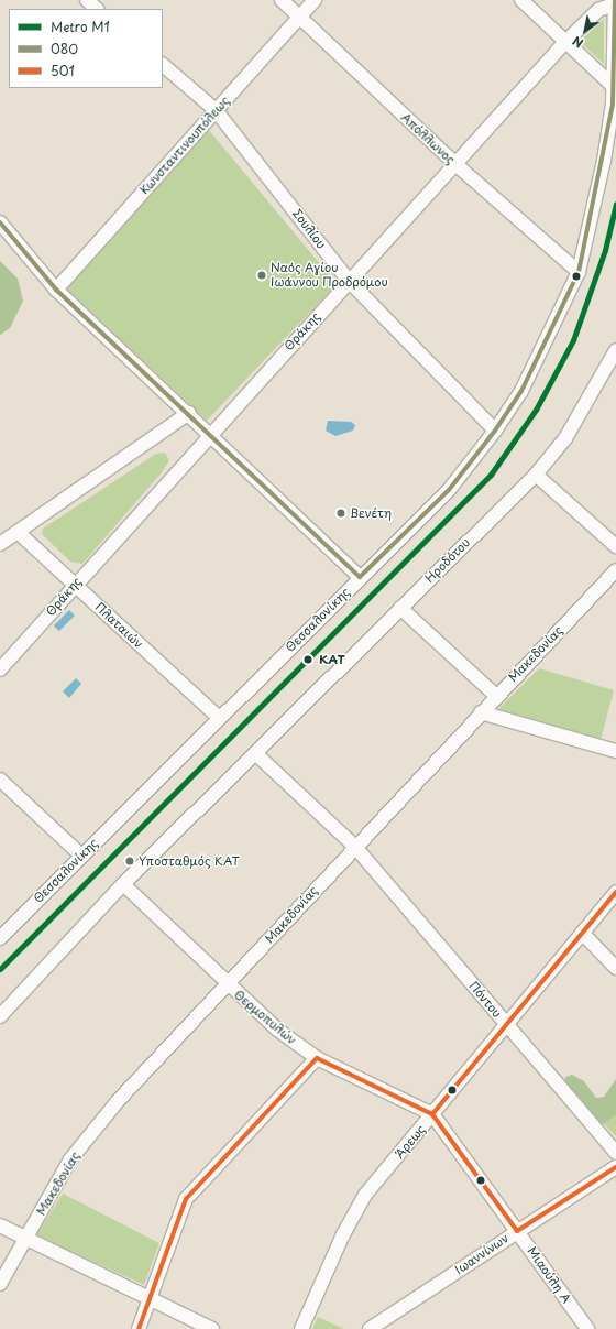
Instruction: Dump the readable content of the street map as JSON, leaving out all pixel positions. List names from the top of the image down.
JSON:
{
  "streets": {
    "street": [
      "Απόλλωνος",
      "Κωνσταντινουπόλεως",
      "Σουλίου",
      "Θράκης",
      "Ηροδότου",
      "Θεσσαλονίκης",
      "Πλαταιών",
      "Μακεδονίας",
      "Πόντου",
      "Θερμοπυλών",
      "Άρεως",
      "Ιωαννίνων",
      "Μιαούλη Α"
    ]
  },
  "crossings": [
    ["Απόλλωνος", "Κωνσταντινουπόλεως"],
    ["Απόλλωνος", "Θράκης"],
    ["Απόλλωνος", "Θεσσαλονίκης"],
    ["Κωνσταντινουπόλεως", "Σουλίου"],
    ["Σουλίου", "Θράκης"],
    ["Σουλίου", "Θεσσαλονίκης"],
    ["Θράκης", "Θεσσαλονίκης"],
    ["Θράκης", "Πλαταιών"],
    ["Θεσσαλονίκης", "Πλαταιών"],
    ["Μακεδονίας", "Πόντου"],
    ["Μακεδονίας", "Θερμοπυλών"],
    ["Πόντου", "Άρεως"],
    ["Θερμοπυλών", "Άρεως"],
    ["Θερμοπυλών", "Μιαούλη Α"],
    ["Άρεως", "Μιαούλη Α"],
    ["Ιωαννίνων", "Μιαούλη Α"]
  ],
  "places": [
    "Ναός Αγίου Ιωάννου Προδρόμου",
    "Βενέτη",
    "ΚΑΤ",
    "Υποσταθμός ΚΑΤ"
  ],
  "lines": ["transit line 080", "metro line Μ1", "transit line 501"],
  "legend": ["Metro Μ1", "080", "501"],
  "north": "bottom left"
}
